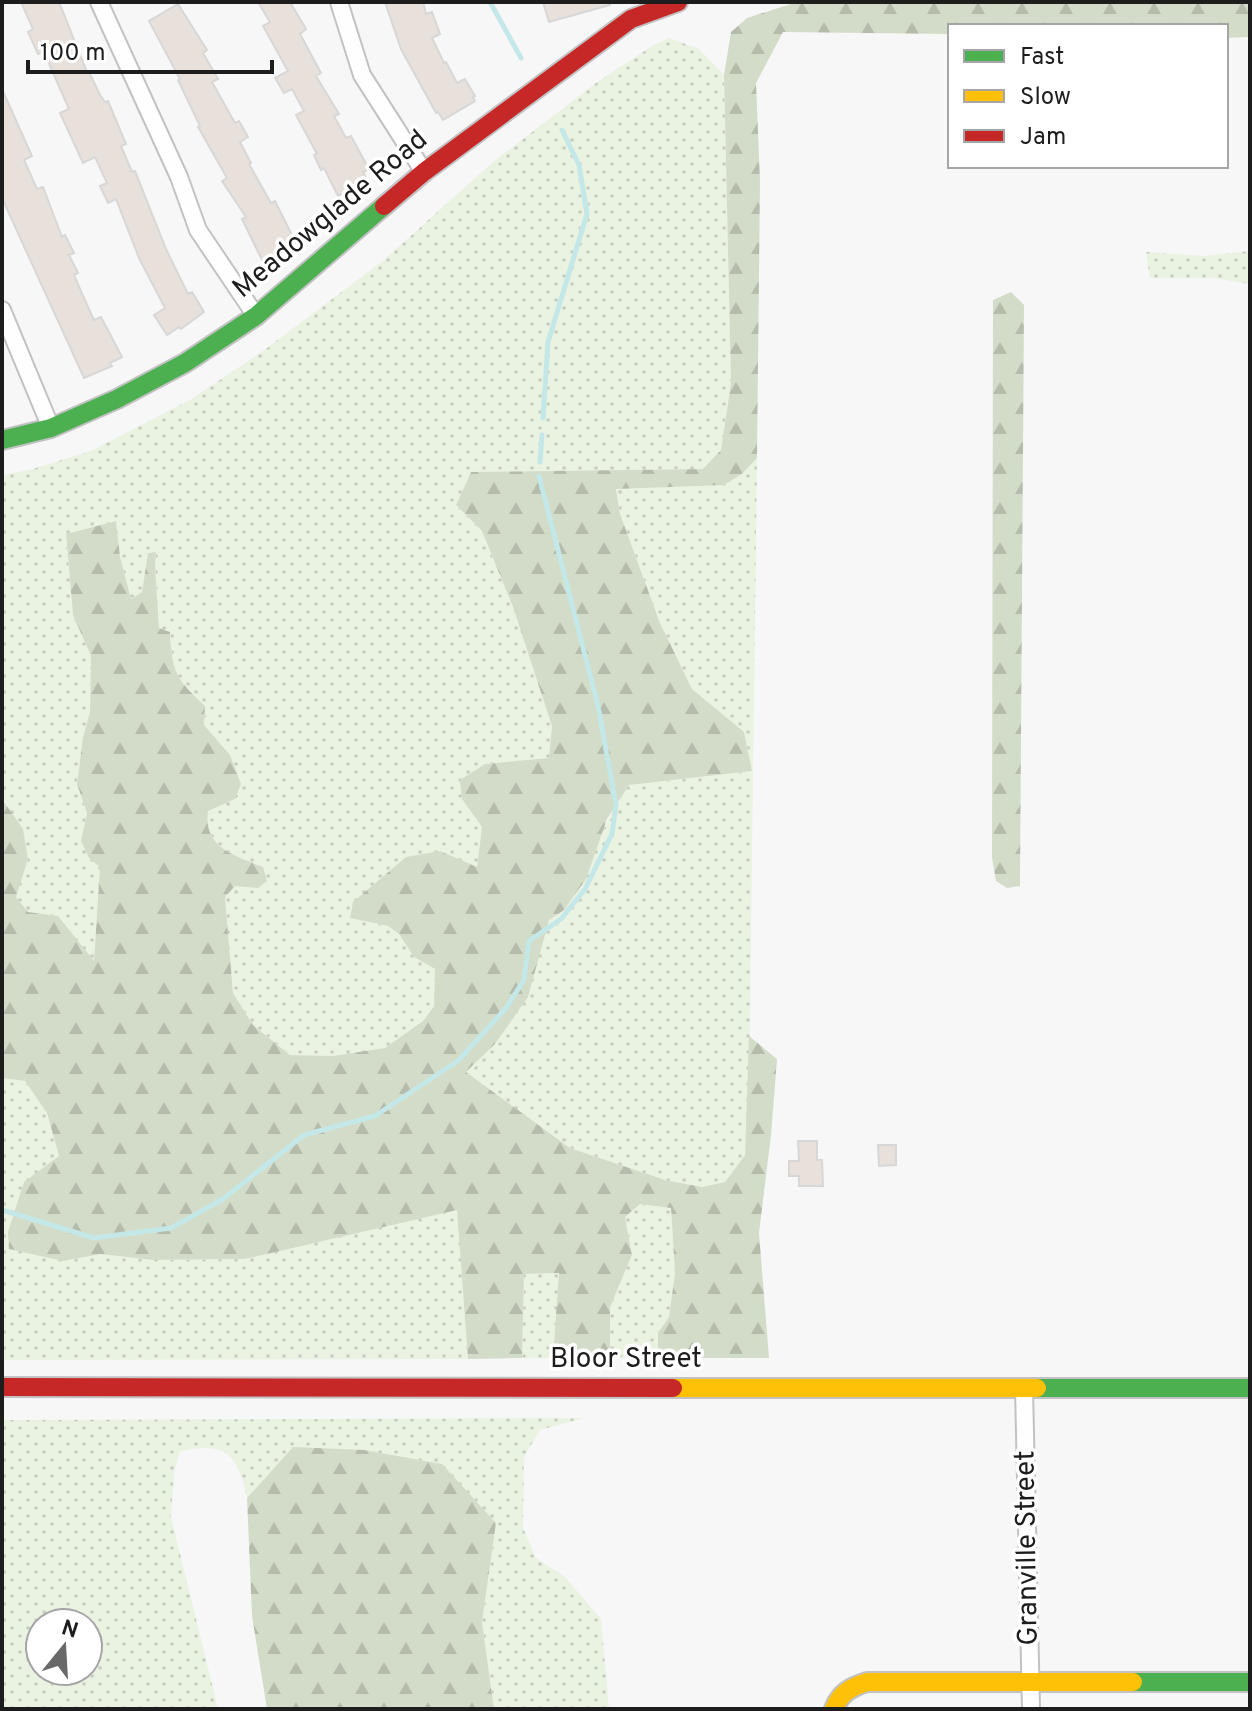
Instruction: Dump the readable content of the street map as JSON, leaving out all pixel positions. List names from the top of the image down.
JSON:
{
  "streets": {
    "street": ["Meadowglade Road", "Bloor Street", "Granville Street"]
  },
  "crossings": [
    ["Bloor Street", "Granville Street"]
  ],
  "legend": ["Fast", "Slow", "Jam"],
  "scale_bar": "100 m",
  "north": "top"
}
